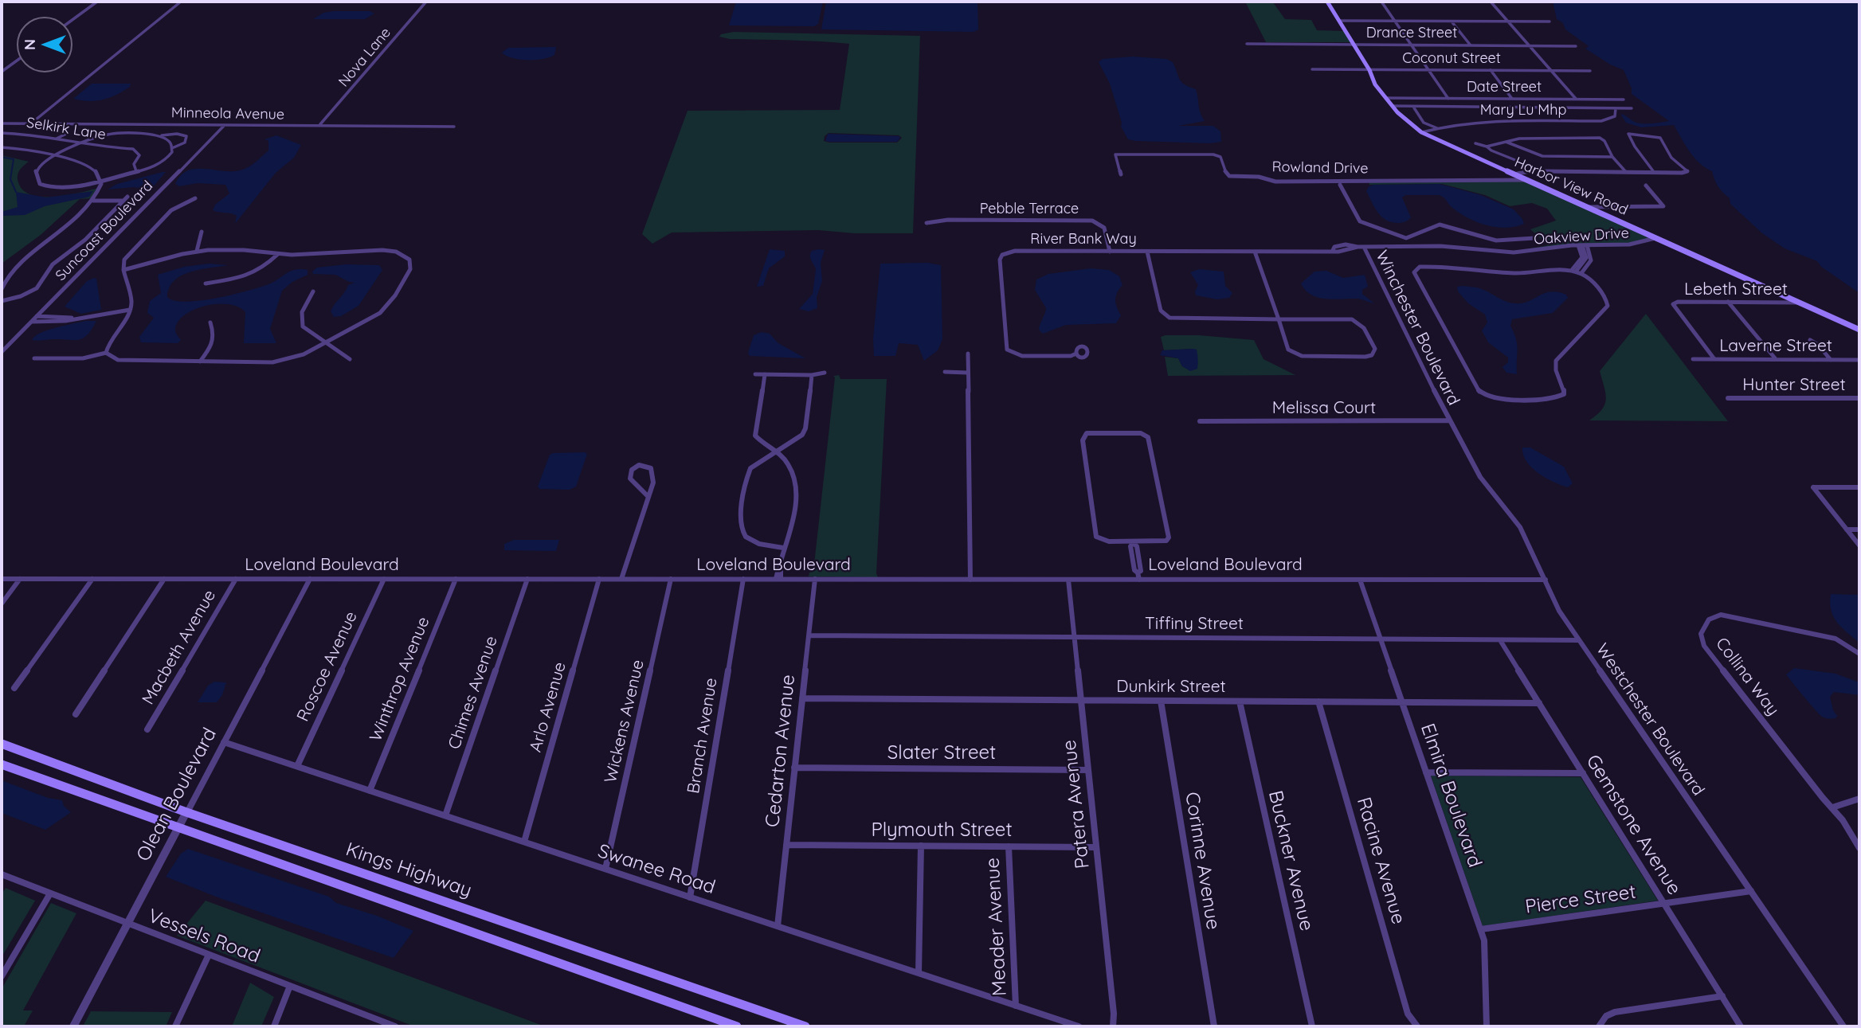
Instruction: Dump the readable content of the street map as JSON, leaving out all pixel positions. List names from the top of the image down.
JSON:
{
  "streets": {
    "main road": ["Harbor View Road", "Kings Highway"],
    "street": [
      "Drance Street",
      "Nova Lane",
      "Coconut Street",
      "Date Street",
      "Mary Lu Mhp",
      "Minneola Avenue",
      "Selkirk Lane",
      "Rowland Drive",
      "Pebble Terrace",
      "Suncoast Boulevard",
      "Oakview Drive",
      "River Bank Way",
      "Lebeth Street",
      "Winchester Boulevard",
      "Laverne Street",
      "Hunter Street",
      "Melissa Court",
      "Loveland Boulevard",
      "Tiffiny Street",
      "Macbeth Avenue",
      "Roscoe Avenue",
      "Collina Way",
      "Winthrop Avenue",
      "Dunkirk Street",
      "Chimes Avenue",
      "Arlo Avenue",
      "Westchester Boulevard",
      "Wickens Avenue",
      "Branch Avenue",
      "Cedarton Avenue",
      "Slater Street",
      "Olean Boulevard",
      "Elmira Boulevard",
      "Patera Avenue",
      "Gemstone Avenue",
      "Plymouth Street",
      "Corinne Avenue",
      "Buckner Avenue",
      "Racine Avenue",
      "Swanee Road",
      "Pierce Street",
      "Meader Avenue",
      "Vessels Road"
    ]
  },
  "crossings": [
    ["Drance Street", "Harbor View Road"],
    ["Nova Lane", "Minneola Avenue"],
    ["Coconut Street", "Harbor View Road"],
    ["Date Street", "Harbor View Road"],
    ["Mary Lu Mhp", "Harbor View Road"],
    ["Minneola Avenue", "Suncoast Boulevard"],
    ["Rowland Drive", "Harbor View Road"],
    ["Harbor View Road", "Oakview Drive"],
    ["Harbor View Road", "Lebeth Street"],
    ["Pebble Terrace", "River Bank Way"],
    ["Oakview Drive", "River Bank Way"],
    ["Oakview Drive", "Winchester Boulevard"],
    ["River Bank Way", "Winchester Boulevard"],
    ["Lebeth Street", "Laverne Street"],
    ["Winchester Boulevard", "Melissa Court"],
    ["Winchester Boulevard", "Westchester Boulevard"],
    ["Melissa Court", "Westchester Boulevard"],
    ["Loveland Boulevard", "Macbeth Avenue"],
    ["Loveland Boulevard", "Roscoe Avenue"],
    ["Loveland Boulevard", "Winthrop Avenue"],
    ["Loveland Boulevard", "Chimes Avenue"],
    ["Loveland Boulevard", "Arlo Avenue"],
    ["Loveland Boulevard", "Westchester Boulevard"],
    ["Loveland Boulevard", "Wickens Avenue"],
    ["Loveland Boulevard", "Branch Avenue"],
    ["Loveland Boulevard", "Cedarton Avenue"],
    ["Loveland Boulevard", "Olean Boulevard"],
    ["Loveland Boulevard", "Elmira Boulevard"],
    ["Loveland Boulevard", "Patera Avenue"],
    ["Tiffiny Street", "Westchester Boulevard"],
    ["Tiffiny Street", "Cedarton Avenue"],
    ["Tiffiny Street", "Elmira Boulevard"],
    ["Tiffiny Street", "Patera Avenue"],
    ["Tiffiny Street", "Gemstone Avenue"],
    ["Roscoe Avenue", "Swanee Road"],
    ["Winthrop Avenue", "Swanee Road"],
    ["Dunkirk Street", "Cedarton Avenue"],
    ["Dunkirk Street", "Elmira Boulevard"],
    ["Dunkirk Street", "Patera Avenue"],
    ["Dunkirk Street", "Gemstone Avenue"],
    ["Dunkirk Street", "Corinne Avenue"],
    ["Dunkirk Street", "Buckner Avenue"],
    ["Dunkirk Street", "Racine Avenue"],
    ["Chimes Avenue", "Swanee Road"],
    ["Arlo Avenue", "Swanee Road"],
    ["Westchester Boulevard", "Pierce Street"],
    ["Wickens Avenue", "Swanee Road"],
    ["Branch Avenue", "Swanee Road"],
    ["Cedarton Avenue", "Slater Street"],
    ["Cedarton Avenue", "Plymouth Street"],
    ["Cedarton Avenue", "Swanee Road"],
    ["Slater Street", "Patera Avenue"],
    ["Olean Boulevard", "Swanee Road"],
    ["Olean Boulevard", "Kings Highway"],
    ["Olean Boulevard", "Vessels Road"],
    ["Elmira Boulevard", "Pierce Street"],
    ["Patera Avenue", "Plymouth Street"],
    ["Gemstone Avenue", "Pierce Street"],
    ["Plymouth Street", "Meader Avenue"],
    ["Swanee Road", "Meader Avenue"]
  ],
  "north": "left"
}
